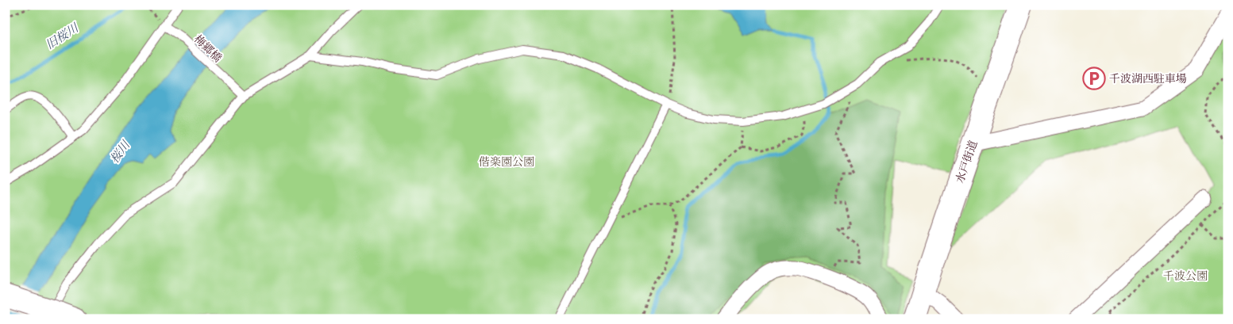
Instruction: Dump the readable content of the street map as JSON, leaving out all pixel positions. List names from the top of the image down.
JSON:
{
  "streets": {
    "main road": ["水戸街道"],
    "lane": ["梅郷橋"]
  },
  "water": ["旧桜川", "桜川"],
  "parks": ["偕楽園公園", "千波公園"],
  "places": {
    "parking": ["千波湖西駐車場"]
  }
}
